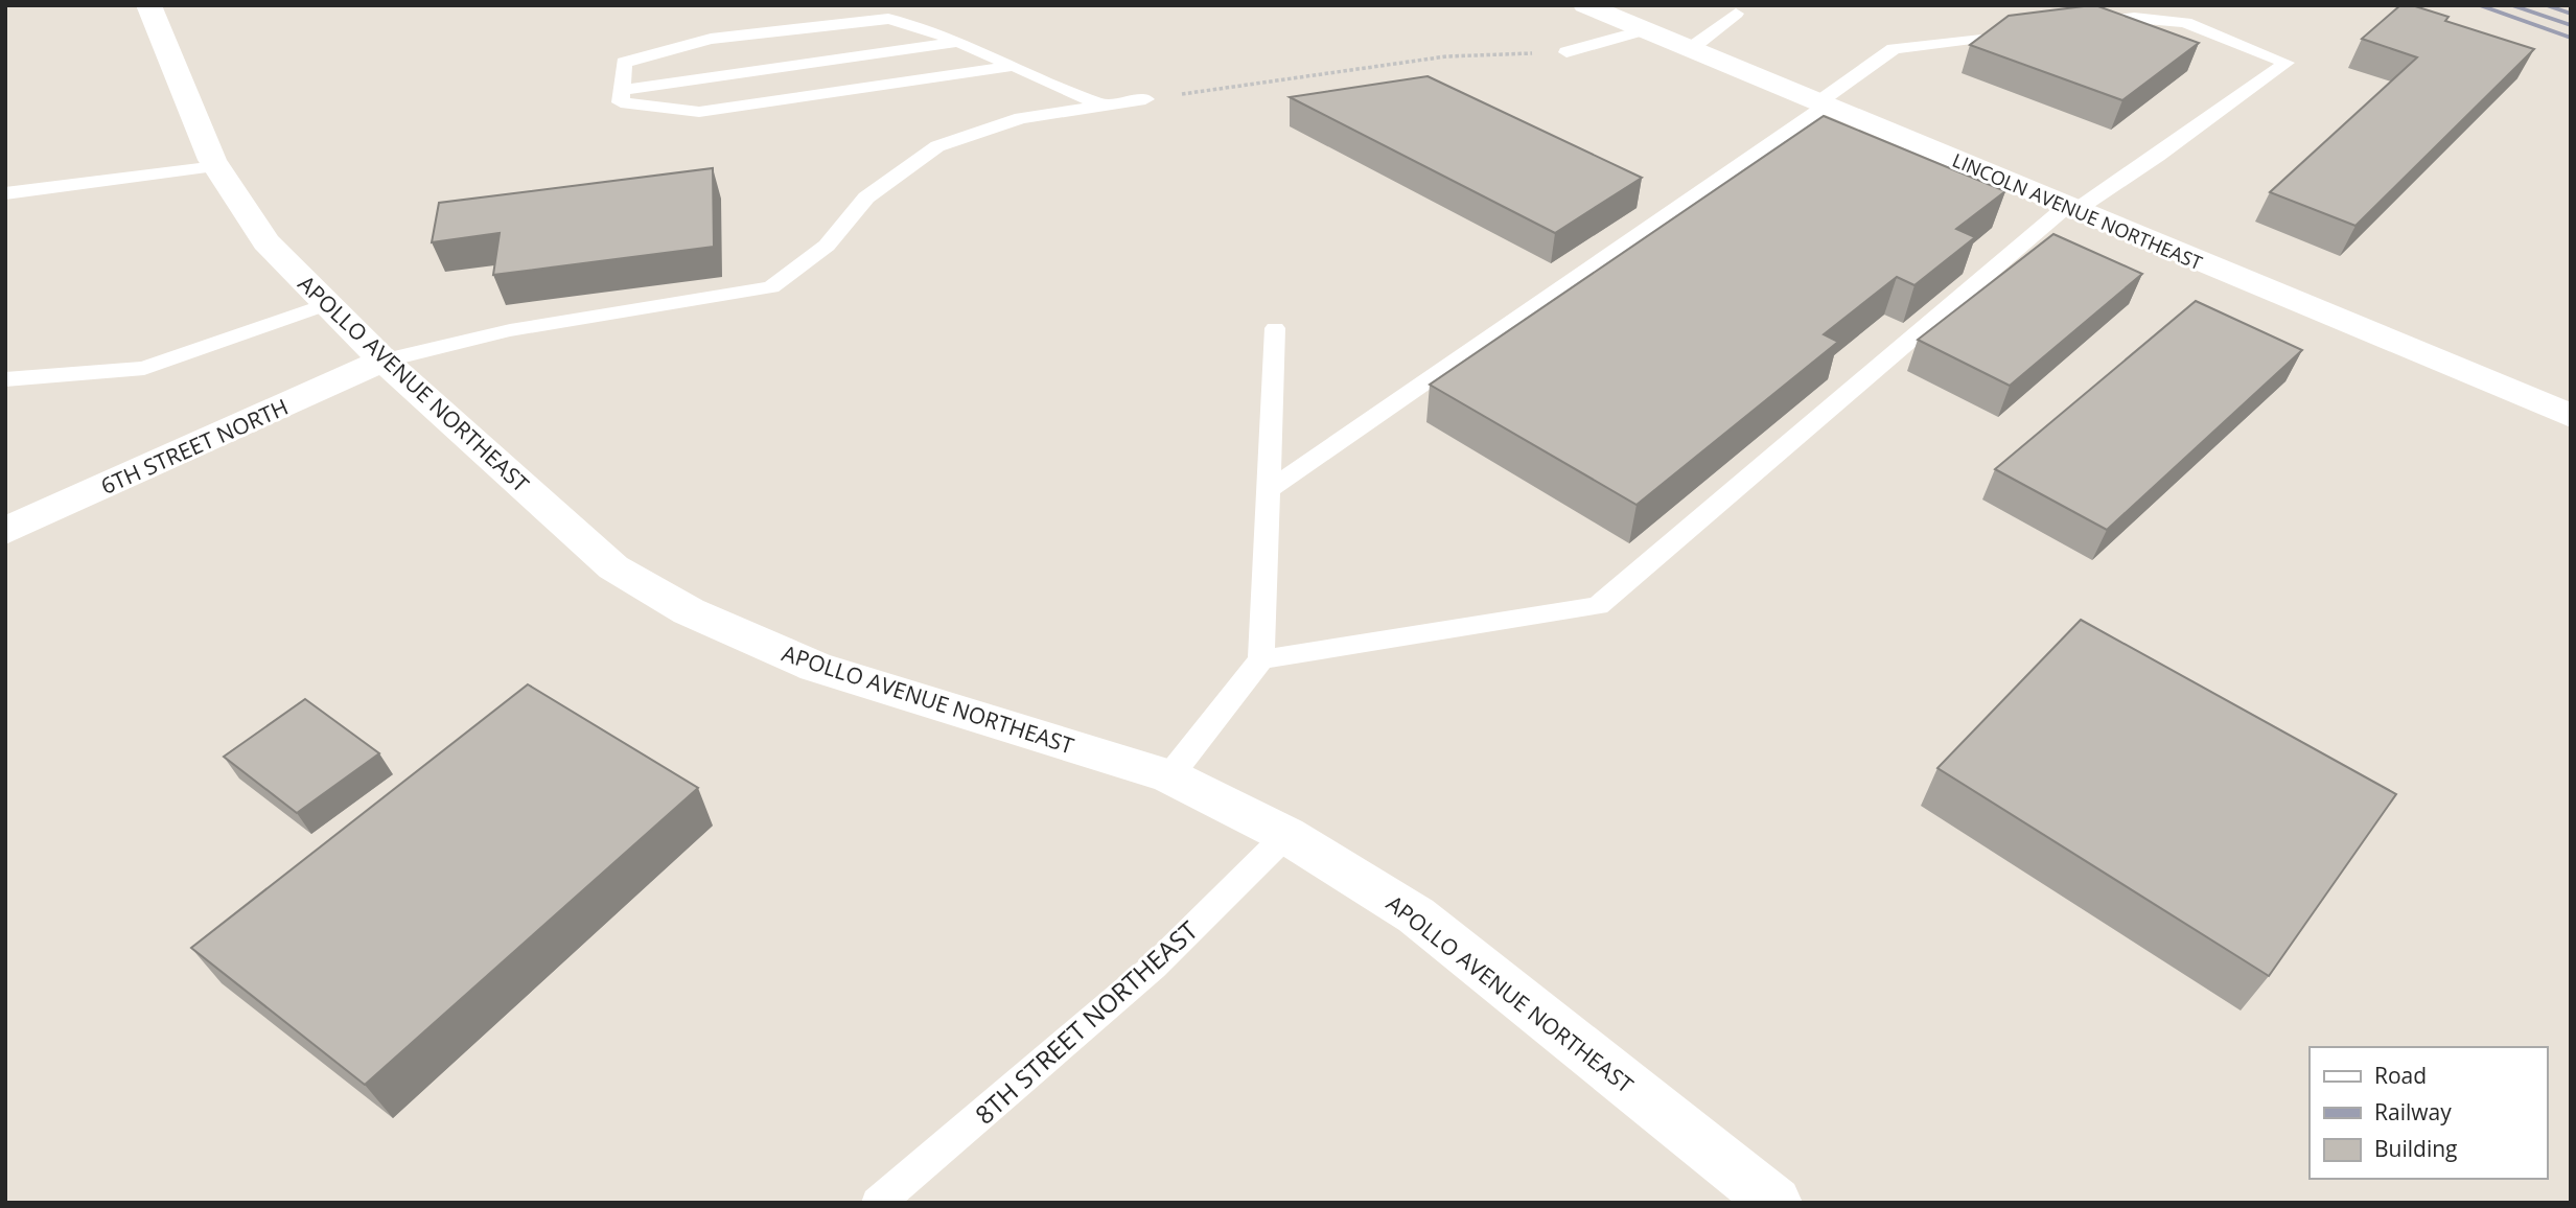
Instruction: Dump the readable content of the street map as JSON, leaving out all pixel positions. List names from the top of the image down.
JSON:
{
  "streets": {
    "street": ["LINCOLN AVENUE NORTHEAST", "APOLLO AVENUE NORTHEAST", "6TH STREET NORTH"],
    "lane": ["8TH STREET NORTHEAST"]
  },
  "crossings": [
    ["APOLLO AVENUE NORTHEAST", "6TH STREET NORTH"],
    ["APOLLO AVENUE NORTHEAST", "8TH STREET NORTHEAST"]
  ],
  "legend": ["Road", "Railway", "Building"]
}
